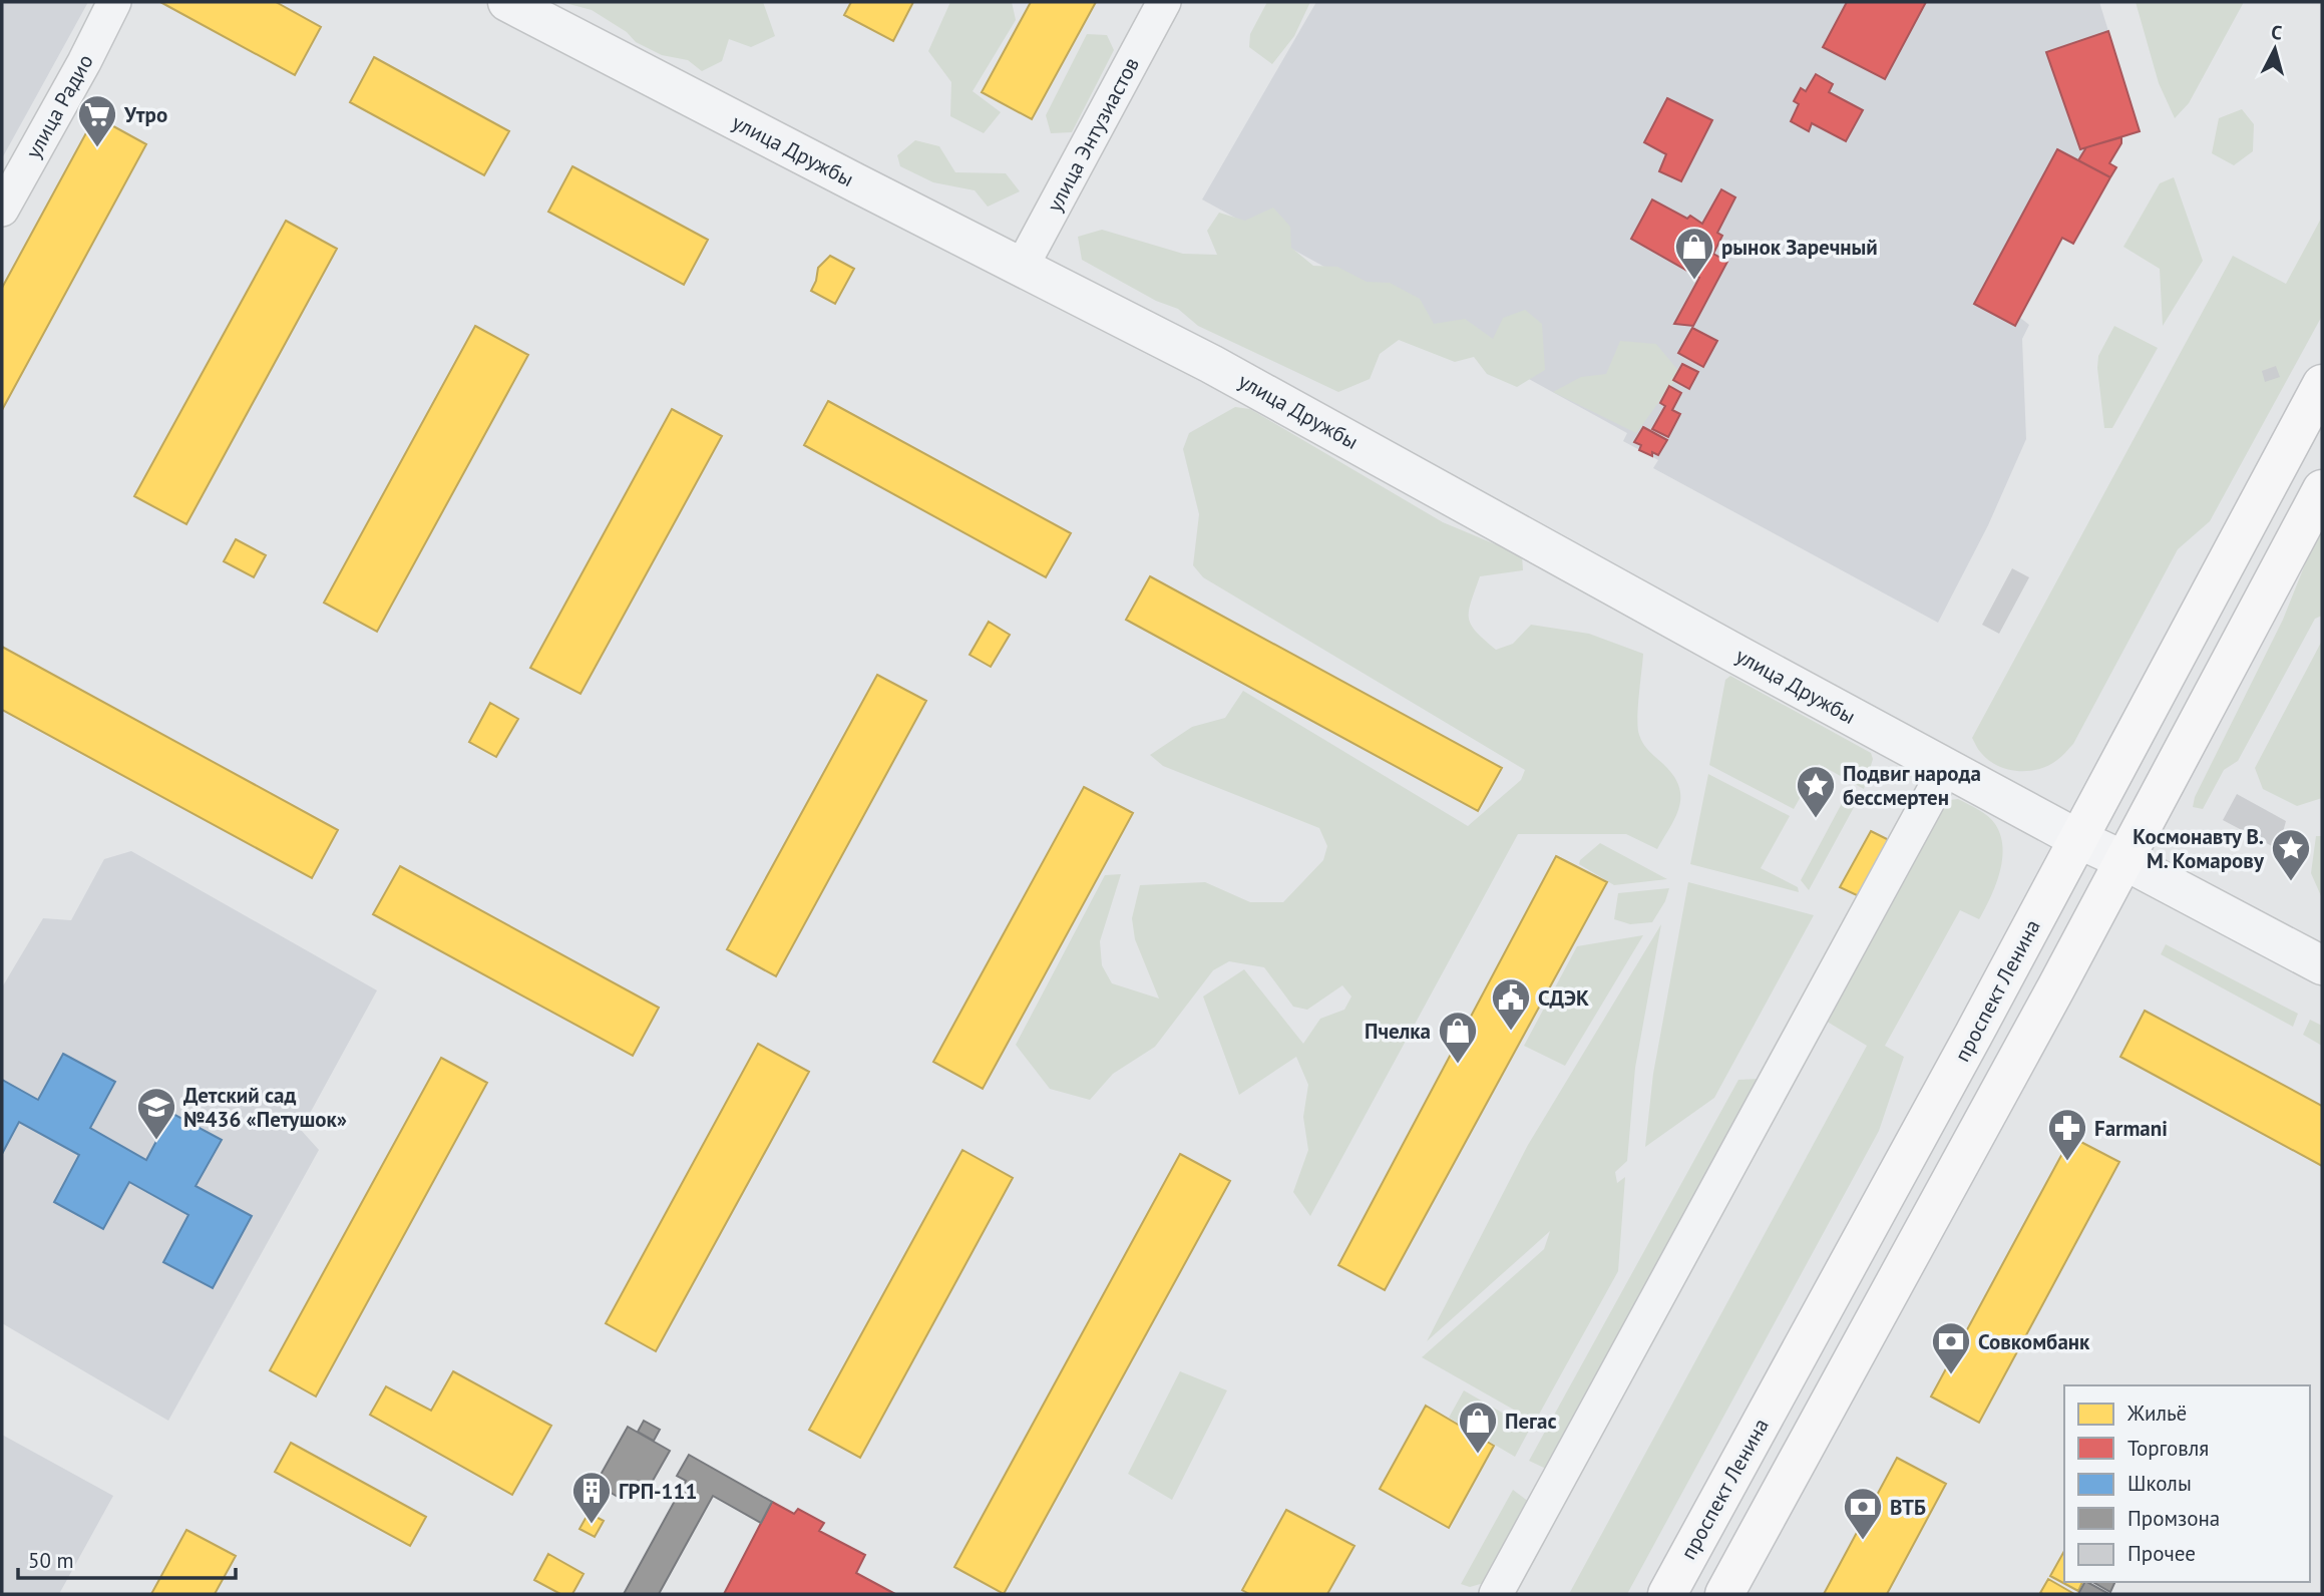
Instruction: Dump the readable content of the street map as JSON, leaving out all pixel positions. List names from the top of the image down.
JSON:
{
  "streets": {
    "main road": ["проспект Ленина"],
    "street": ["улица Радио", "улица Энтузиастов", "улица Дружбы"]
  },
  "crossings": [
    ["улица Энтузиастов", "улица Дружбы"],
    ["улица Дружбы", "проспект Ленина"]
  ],
  "places": {
    "supermarket": ["Утро"],
    "shop": ["рынок Заречный", "Пчелка", "Пегас"],
    "place": ["Подвиг народа бессмертен", "Космонавту В. М. Комарову"],
    "public building": ["СДЭК"],
    "school or university": ["Детский сад №436 «Петушок»"],
    "pharmacy": ["Farmani"],
    "bank": ["Совкомбанк", "ВТБ"],
    "building": ["ГРП-111"]
  },
  "legend": [
    "Жильё",
    "Торговля",
    "Школы",
    "Промзона",
    "Прочее"
  ],
  "scale_bar": "50 m",
  "north": "top"
}
